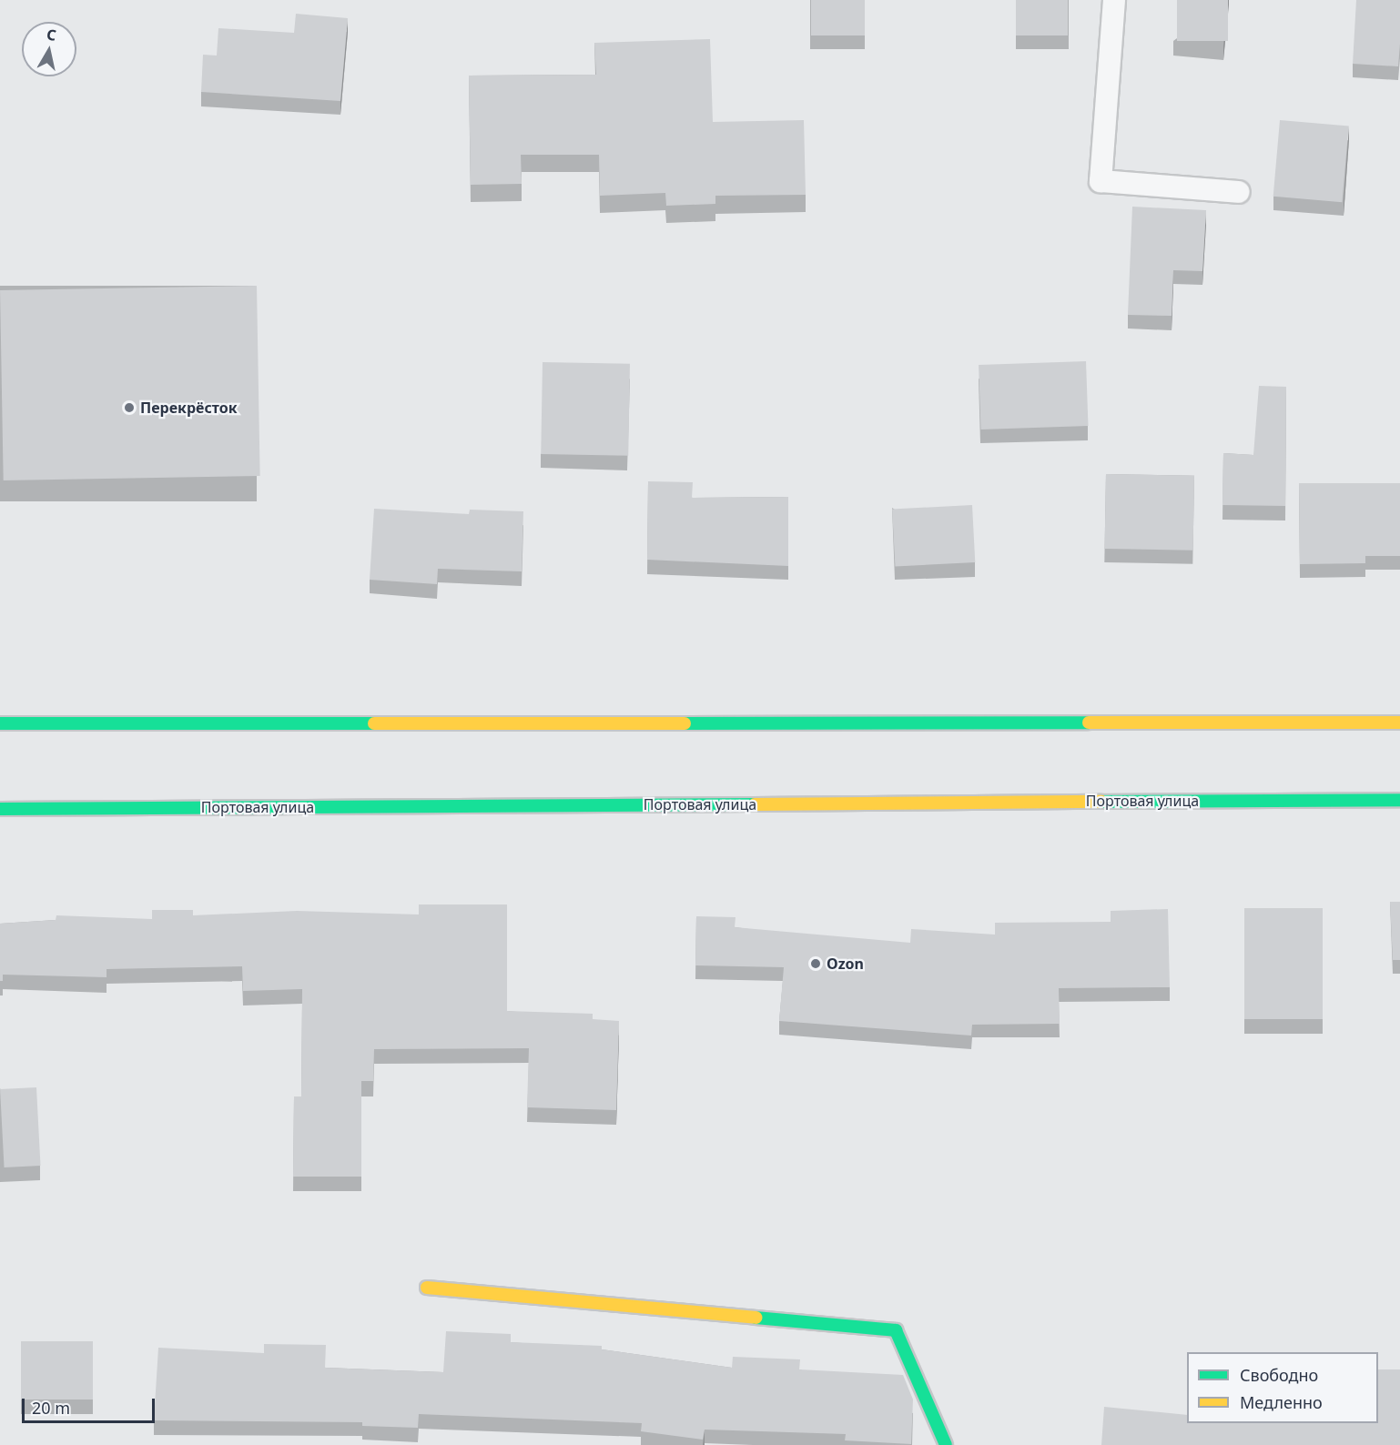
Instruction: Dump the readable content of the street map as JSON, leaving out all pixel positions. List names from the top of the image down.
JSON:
{
  "streets": {
    "main road": ["Портовая улица"]
  },
  "places": ["Перекрёсток", "Ozon"],
  "legend": ["Свободно", "Медленно"],
  "scale_bar": "20 m",
  "north": "top"
}
